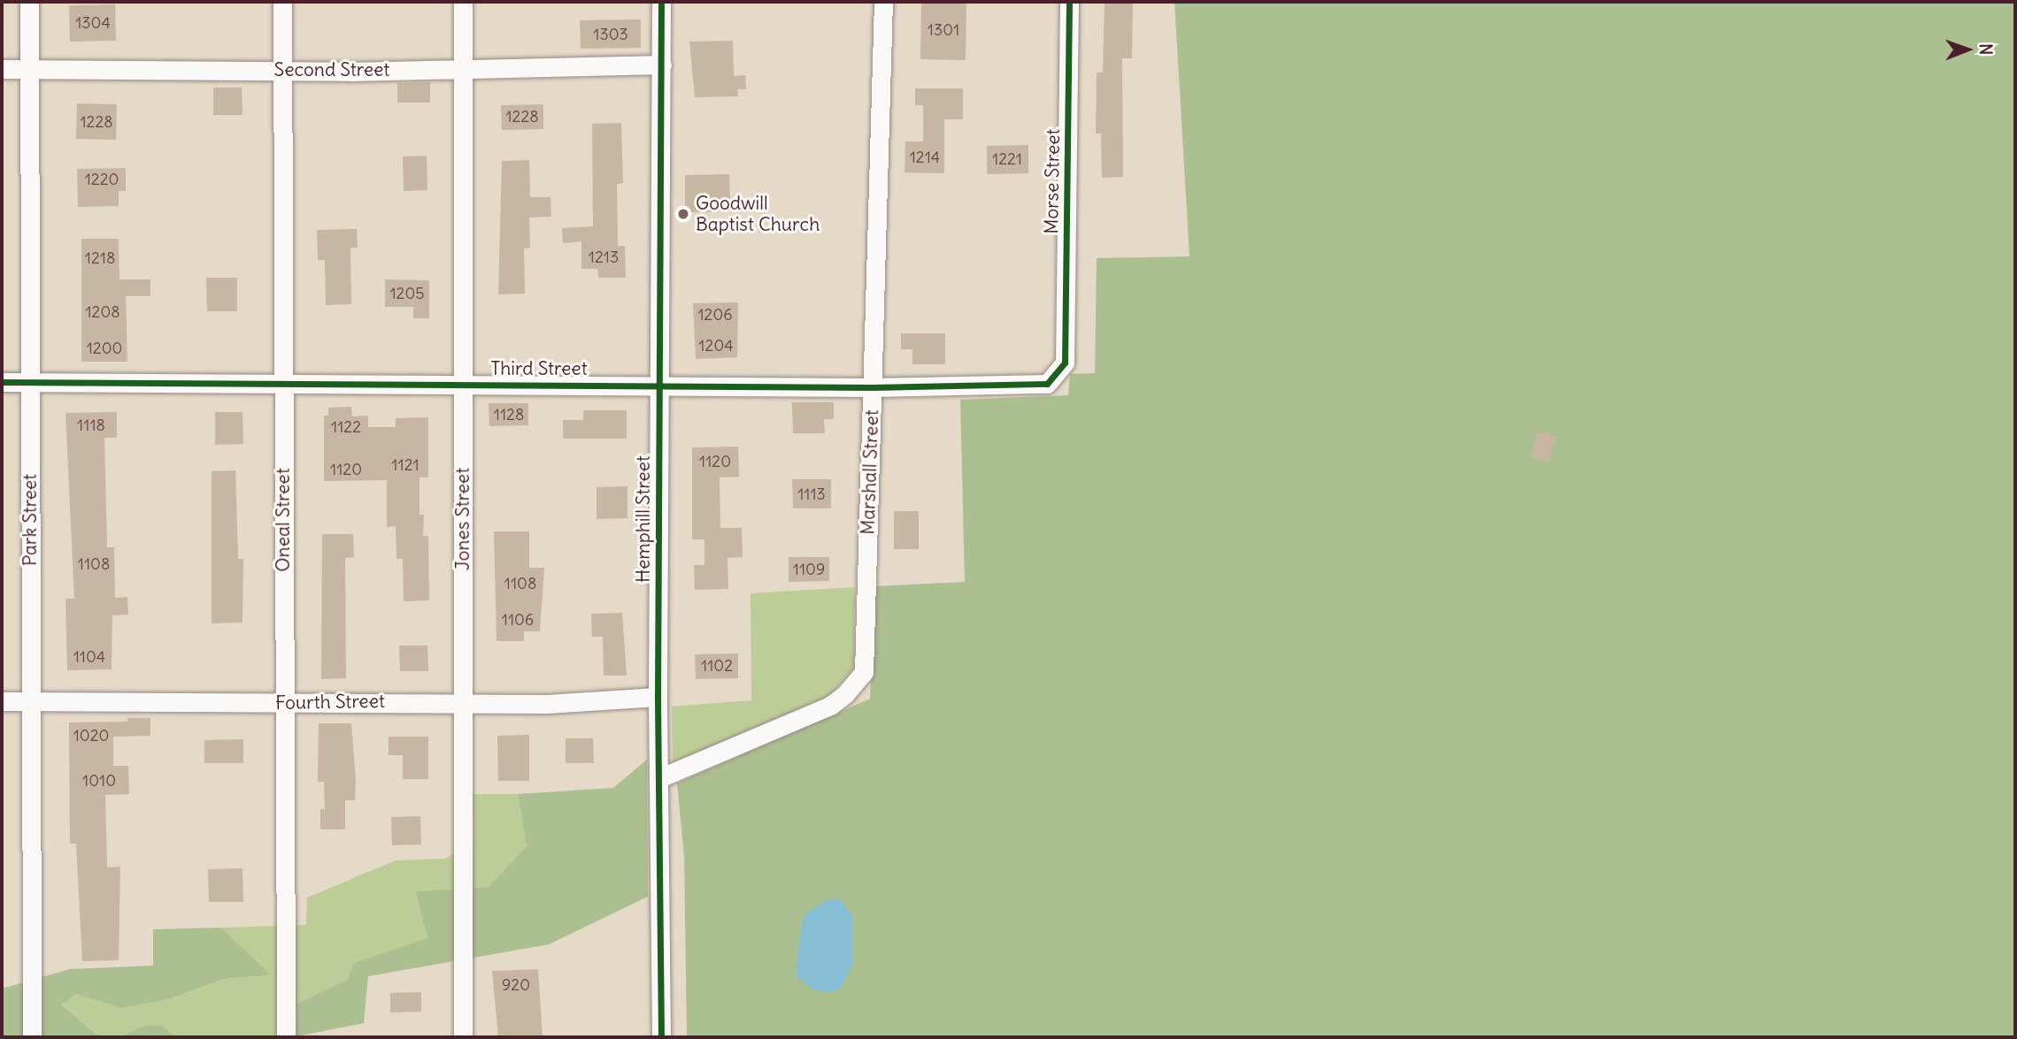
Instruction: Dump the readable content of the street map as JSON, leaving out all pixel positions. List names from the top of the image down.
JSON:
{
  "streets": {
    "street": [
      "Second Street",
      "Morse Street",
      "Third Street",
      "Marshall Street",
      "Jones Street",
      "Hemphill Street",
      "Park Street",
      "Oneal Street",
      "Fourth Street"
    ]
  },
  "crossings": [
    ["Second Street", "Jones Street"],
    ["Second Street", "Hemphill Street"],
    ["Second Street", "Park Street"],
    ["Second Street", "Oneal Street"],
    ["Morse Street", "Third Street"],
    ["Third Street", "Marshall Street"],
    ["Third Street", "Jones Street"],
    ["Third Street", "Hemphill Street"],
    ["Third Street", "Park Street"],
    ["Third Street", "Oneal Street"],
    ["Marshall Street", "Hemphill Street"],
    ["Jones Street", "Fourth Street"],
    ["Hemphill Street", "Fourth Street"],
    ["Park Street", "Fourth Street"],
    ["Oneal Street", "Fourth Street"]
  ],
  "places": ["Goodwill Baptist Church"],
  "house_numbers": [
    "1304",
    "1301",
    "1303",
    "1228",
    "1228",
    "1214",
    "1221",
    "1220",
    "1213",
    "1218",
    "1205",
    "1208",
    "1206",
    "1204",
    "1200",
    "1128",
    "1118",
    "1122",
    "1120",
    "1121",
    "1120",
    "1113",
    "1108",
    "1109",
    "1108",
    "1106",
    "1104",
    "1102",
    "1020",
    "1010",
    "920"
  ],
  "north": "right"
}
